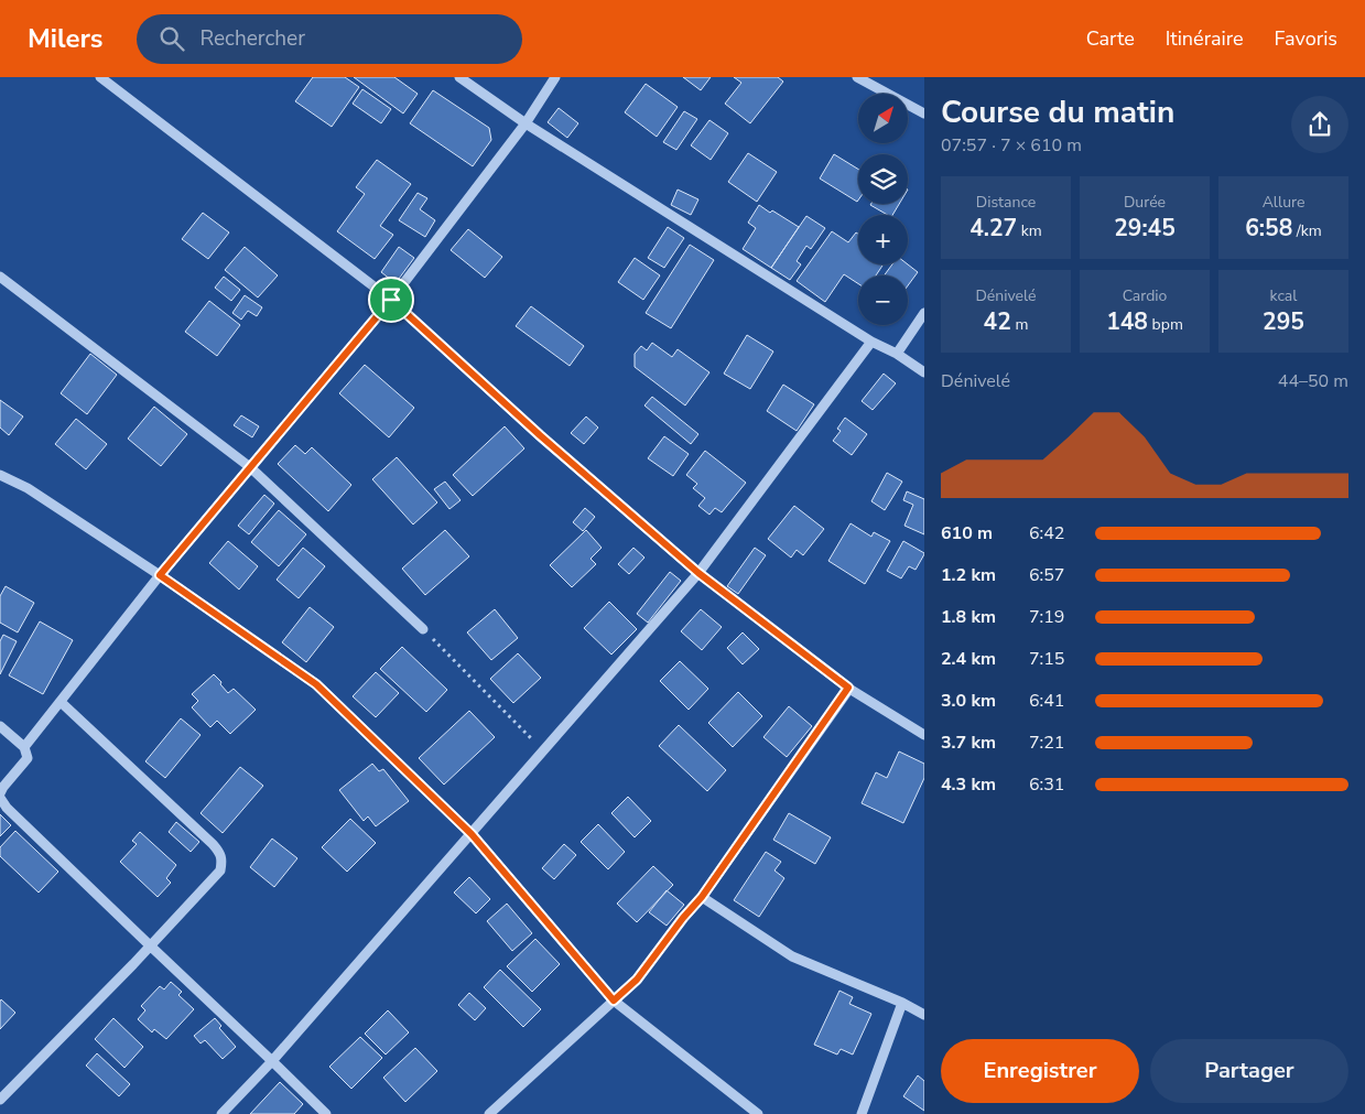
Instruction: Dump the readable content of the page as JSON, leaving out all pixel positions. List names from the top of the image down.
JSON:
{
  "north": "top right",
  "page": {
    "header": "Milers",
    "search": "Rechercher",
    "nav": ["Carte", "Itinéraire", "Favoris"],
    "heading": ["Course du matin", "07:57 · 7 × 610 m"],
    "map_buttons": ["+", "−"],
    "stats": [
      ["Distance", "4.27 km"],
      ["Durée", "29:45"],
      ["Allure", "6:58 /km"],
      ["Dénivelé", "42 m"],
      ["Cardio", "148 bpm"],
      ["kcal", "295"]
    ],
    "chart": ["Dénivelé", "44–50 m"],
    "list": [
      {
        "name": "610 m",
        "note": "6:42"
      },
      {
        "name": "1.2 km",
        "note": "6:57"
      },
      {
        "name": "1.8 km",
        "note": "7:19"
      },
      {
        "name": "2.4 km",
        "note": "7:15"
      },
      {
        "name": "3.0 km",
        "note": "6:41"
      },
      {
        "name": "3.7 km",
        "note": "7:21"
      },
      {
        "name": "4.3 km",
        "note": "6:31"
      }
    ],
    "buttons": ["Enregistrer", "Partager"]
  }
}
